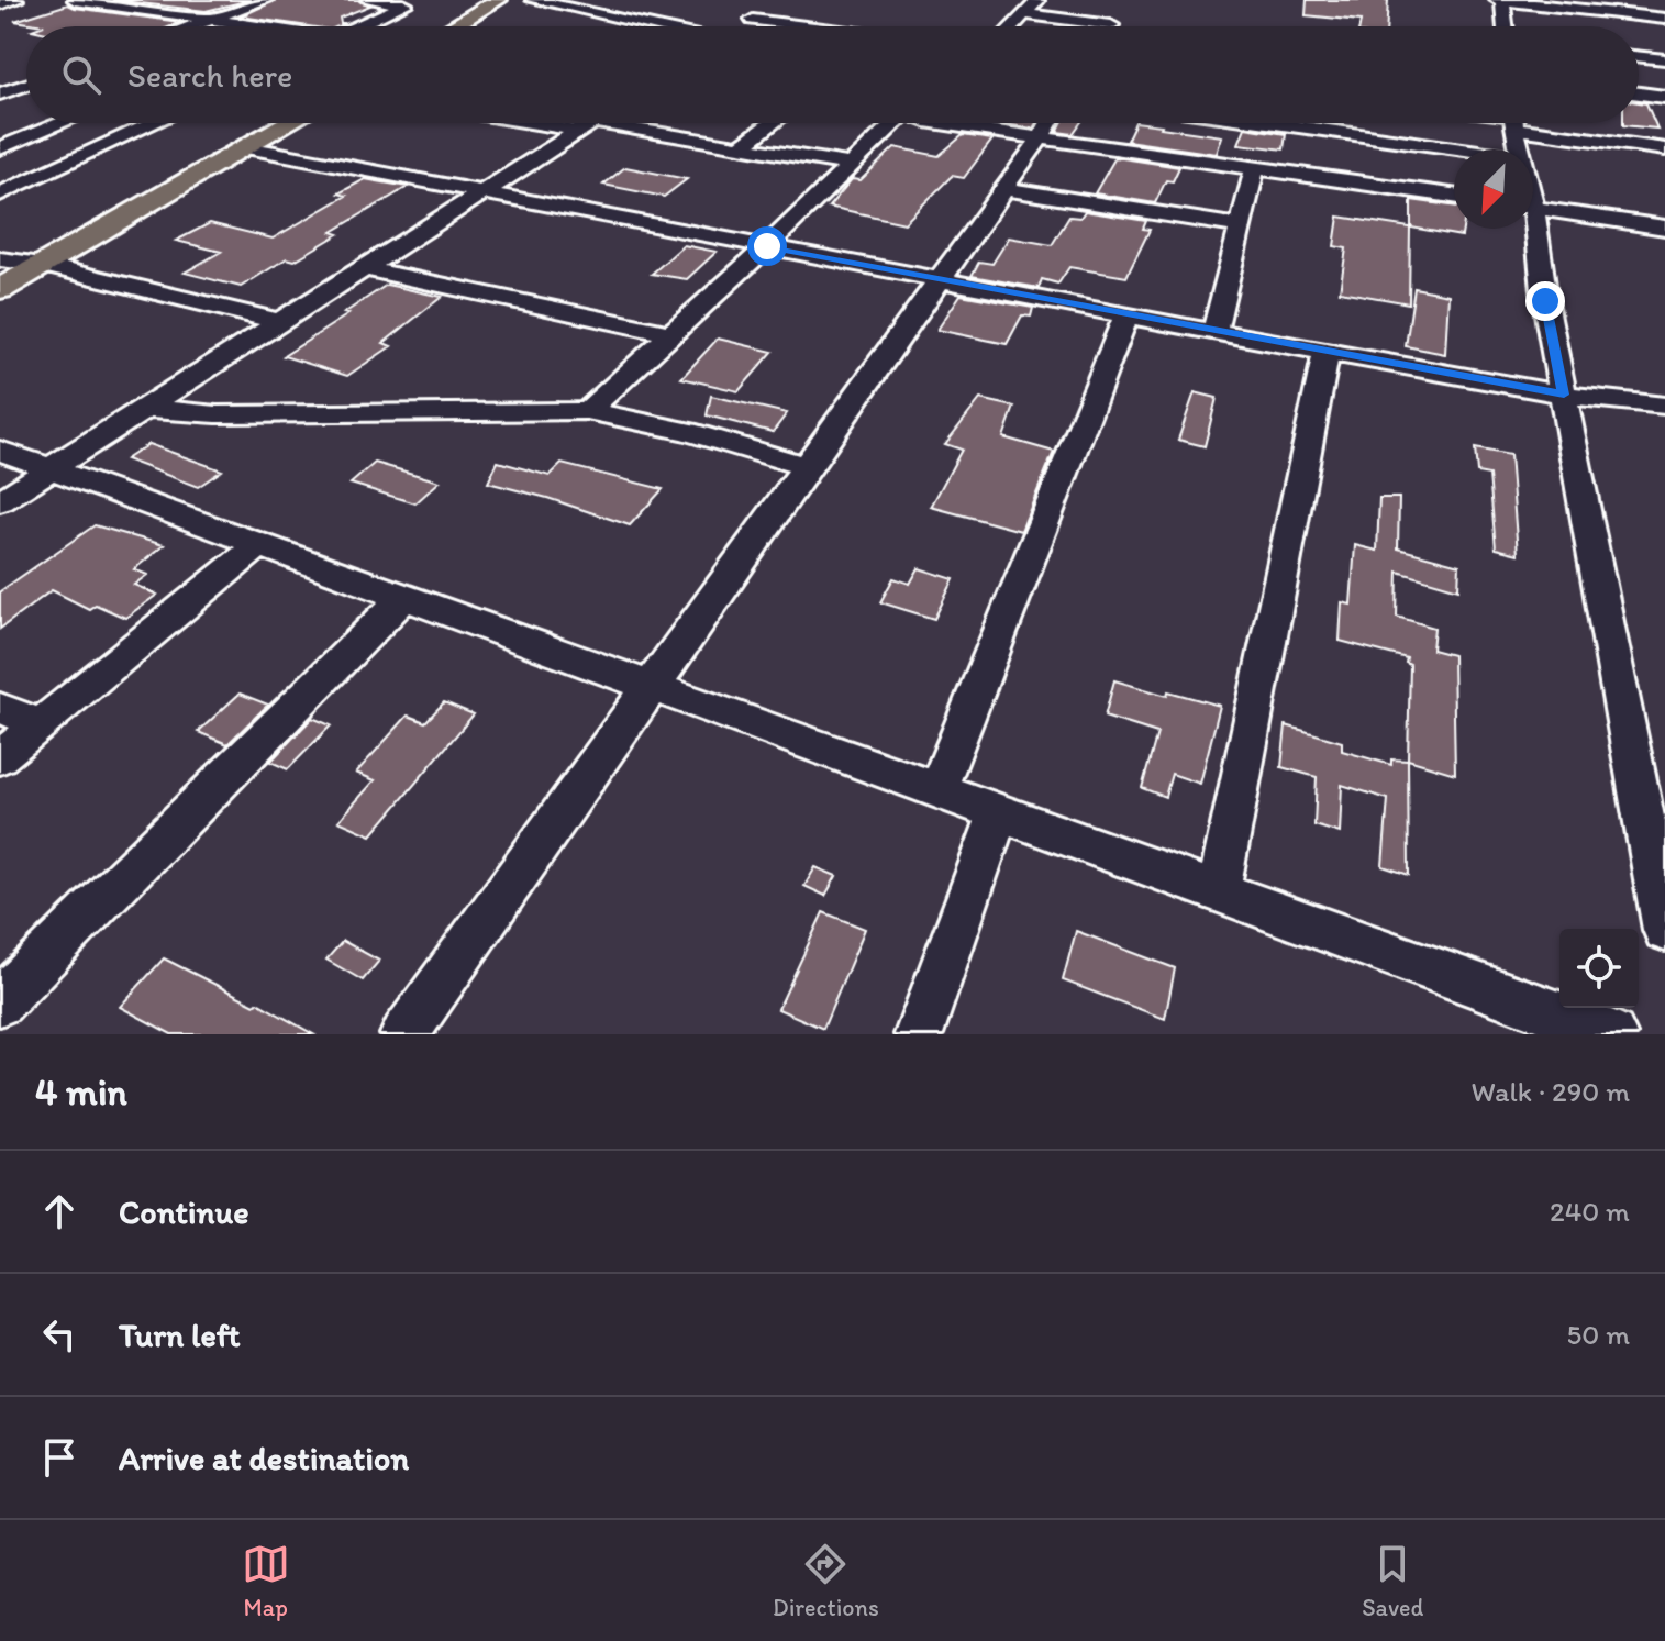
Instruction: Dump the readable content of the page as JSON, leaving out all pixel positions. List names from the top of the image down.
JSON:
{
  "north": "bottom left",
  "page": {
    "search": "Search here",
    "heading": ["4 min", "Walk · 290 m"],
    "list": [
      ["Continue", "240 m"],
      ["Turn left", "50 m"],
      "Arrive at destination"
    ],
    "nav": ["Map", "Directions", "Saved"]
  }
}
